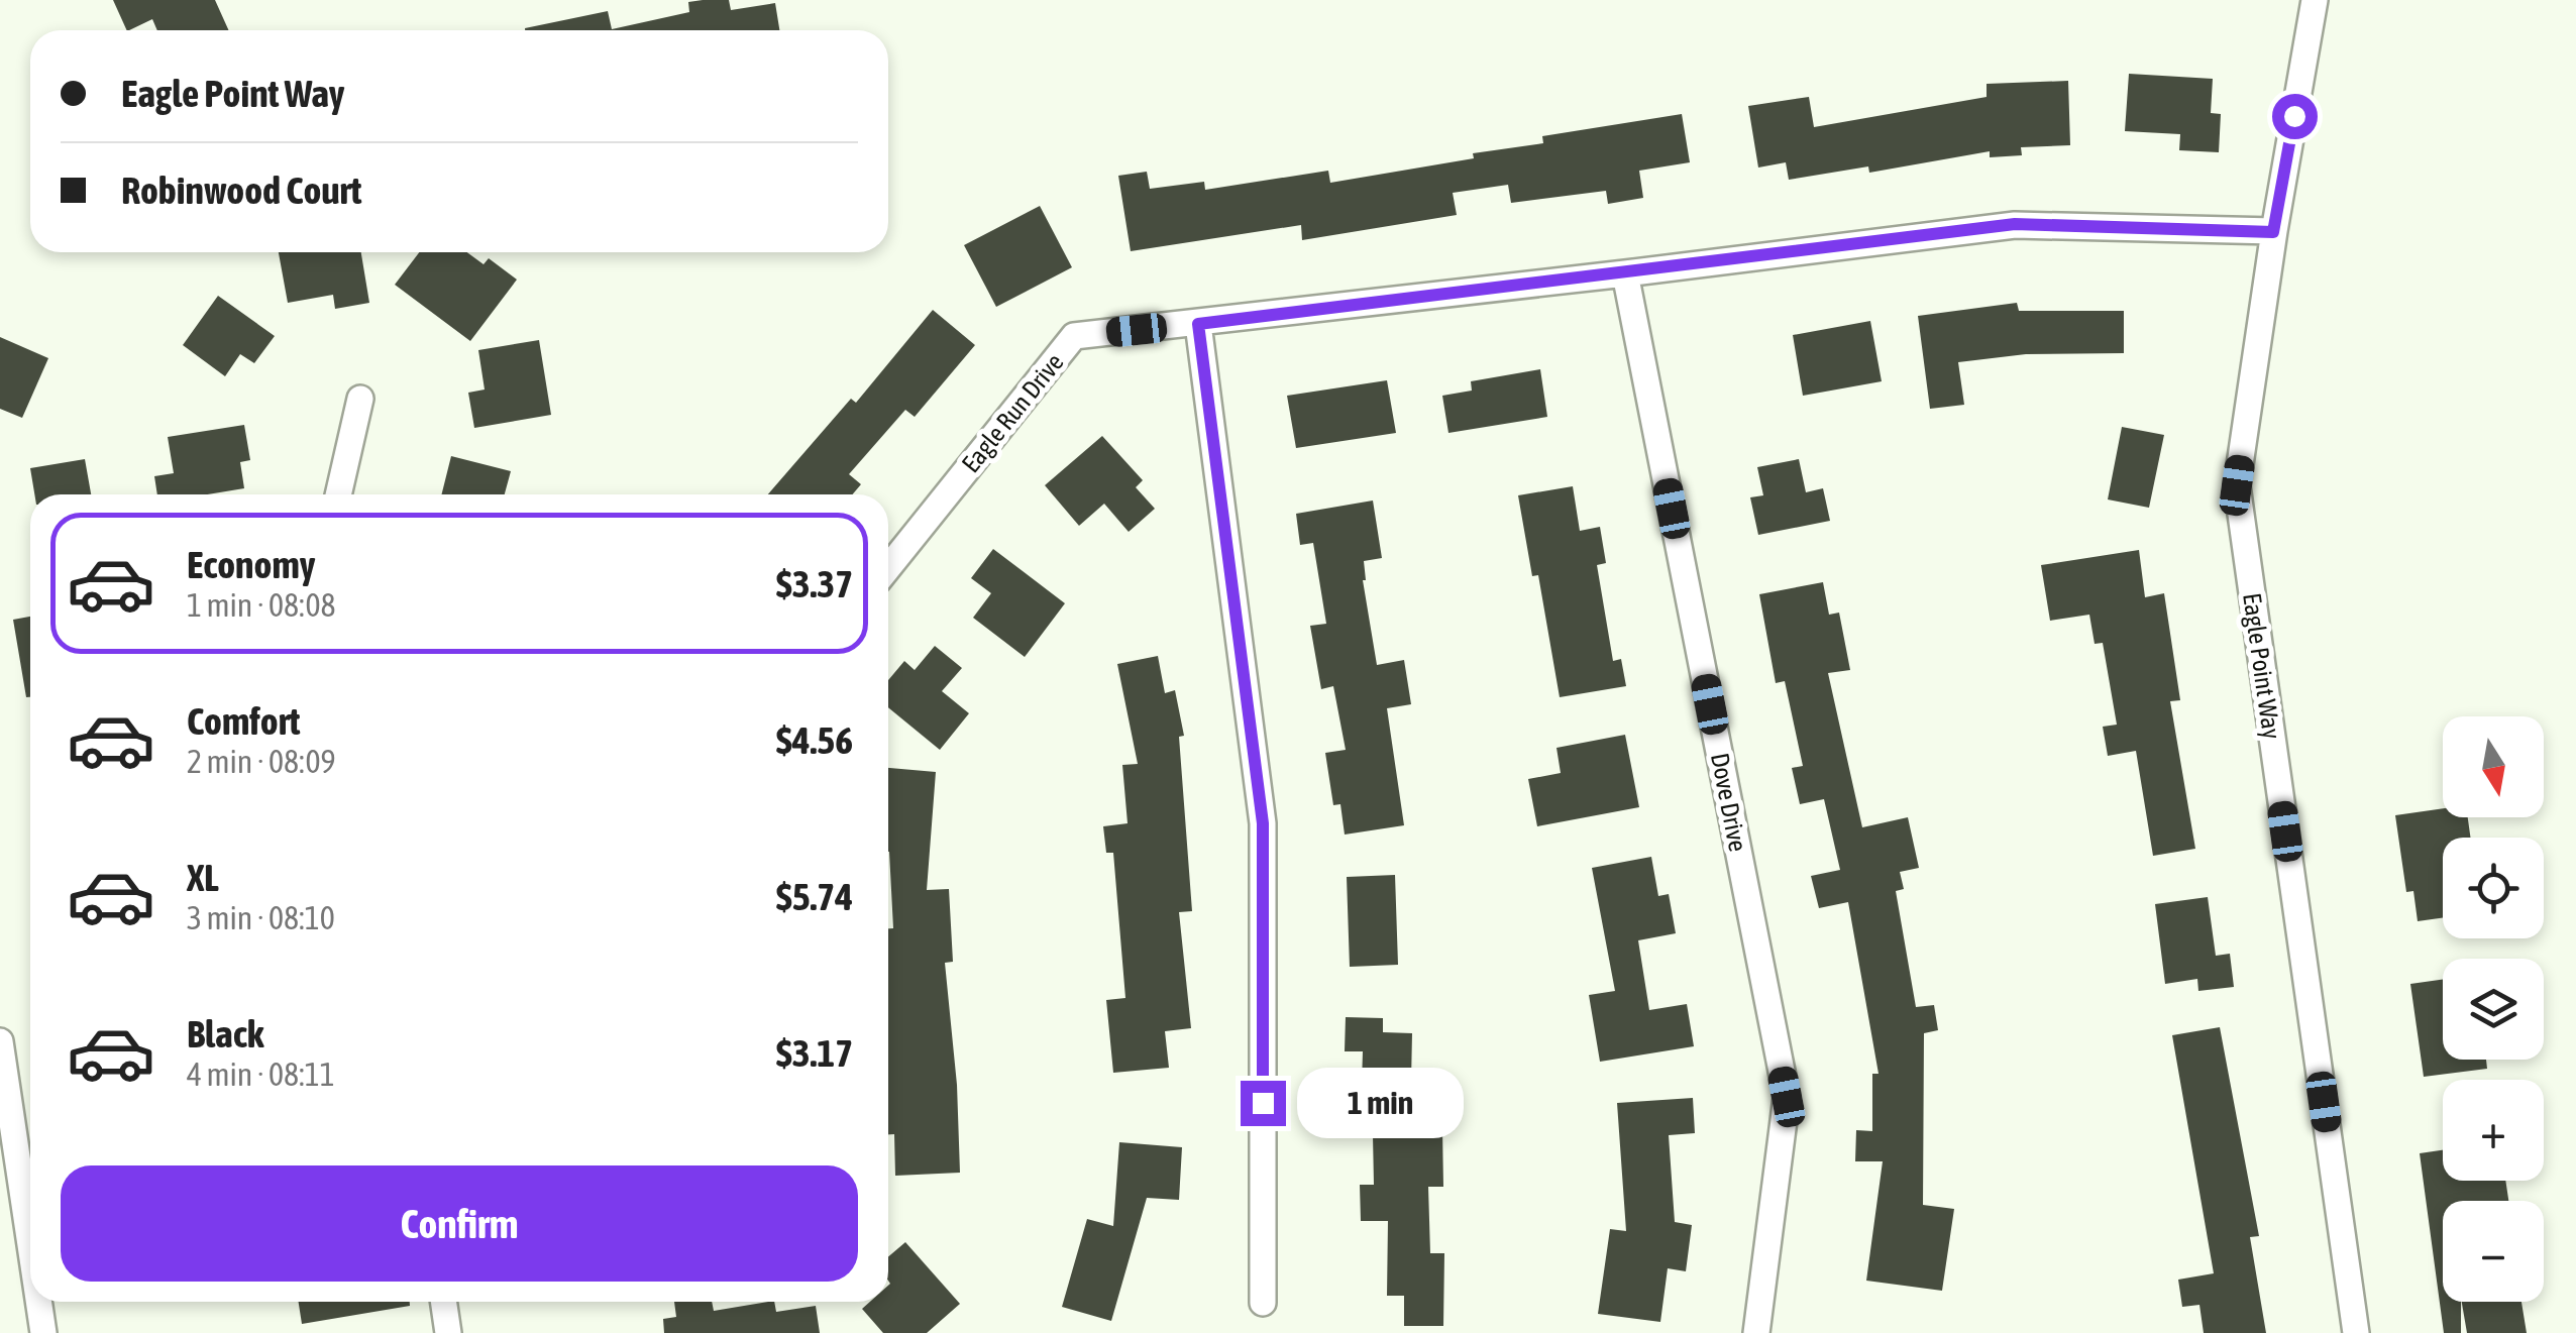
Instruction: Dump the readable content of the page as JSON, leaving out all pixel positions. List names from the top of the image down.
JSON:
{
  "streets": {
    "street": ["Eagle Run Drive", "Eagle Point Way", "Dove Drive"]
  },
  "crossings": [
    ["Eagle Run Drive", "Eagle Point Way"],
    ["Eagle Run Drive", "Dove Drive"]
  ],
  "north": "bottom",
  "page": {
    "banner": ["Eagle Point Way", "Robinwood Court"],
    "list": [
      {
        "name": "Economy",
        "note": "1 min · 08:08",
        "value": "$3.37"
      },
      {
        "name": "Comfort",
        "note": "2 min · 08:09",
        "value": "$4.56"
      },
      {
        "name": "XL",
        "note": "3 min · 08:10",
        "value": "$5.74"
      },
      {
        "name": "Black",
        "note": "4 min · 08:11",
        "value": "$3.17"
      }
    ],
    "map_buttons": ["+", "−"],
    "bubble": "1 min",
    "buttons": "Confirm"
  }
}
